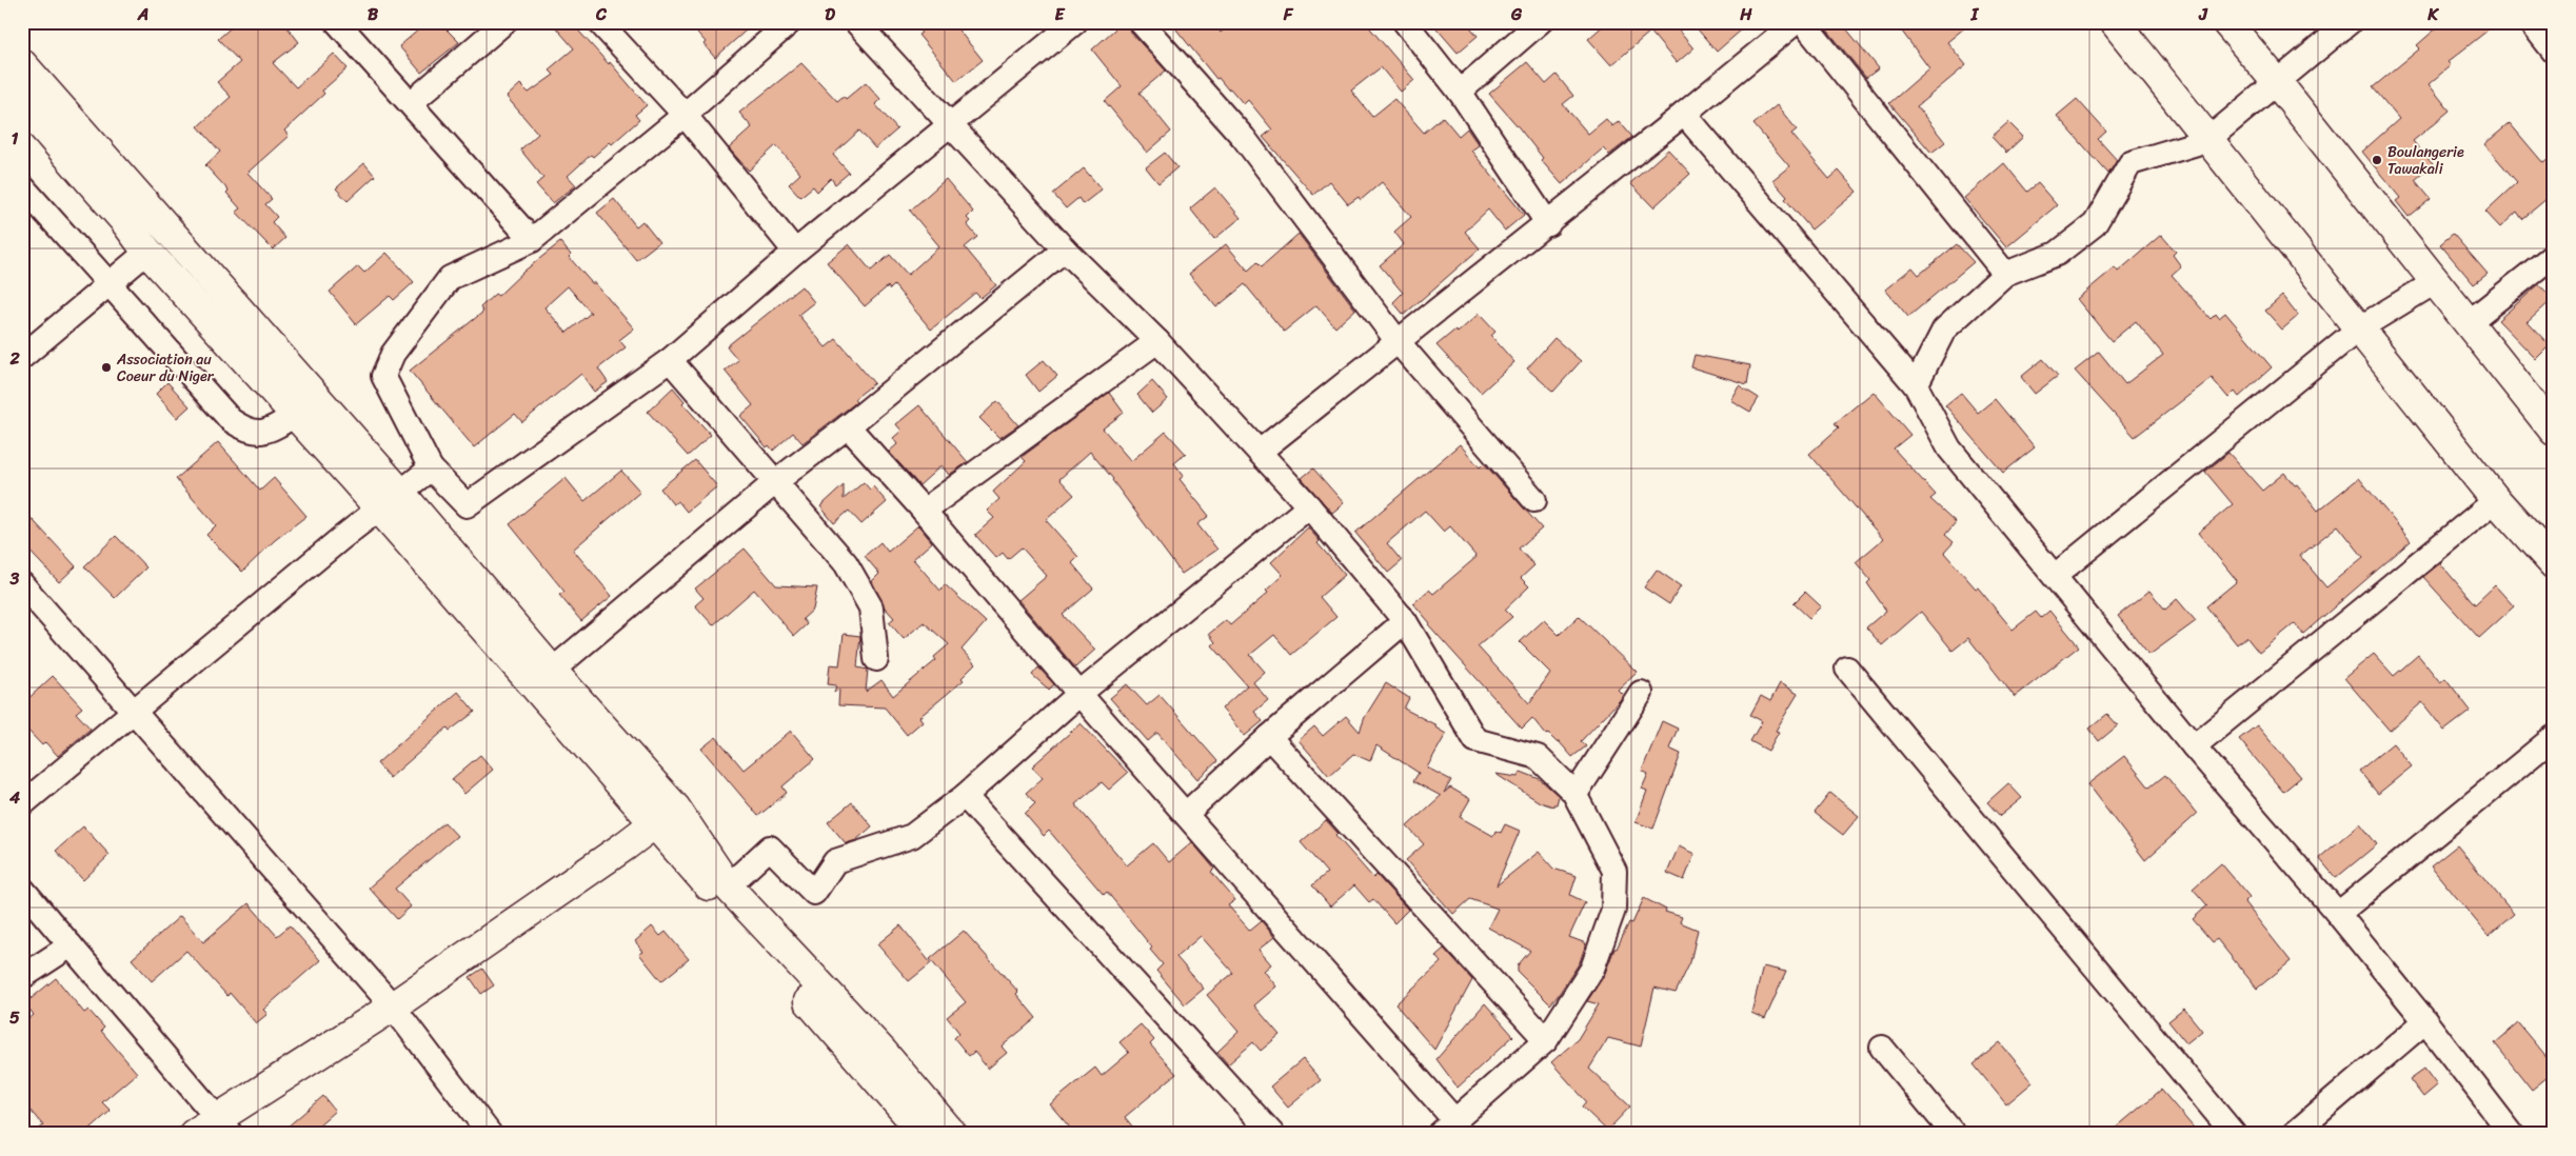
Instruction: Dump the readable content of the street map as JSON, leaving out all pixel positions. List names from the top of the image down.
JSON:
{
  "places": ["Boulangerie Tawakali", "Association au Coeur du Niger"],
  "grid": {
    "columns": [
      "A",
      "B",
      "C",
      "D",
      "E",
      "F",
      "G",
      "H",
      "I",
      "J",
      "K"
    ],
    "rows": [
      "1",
      "2",
      "3",
      "4",
      "5"
    ]
  }
}
